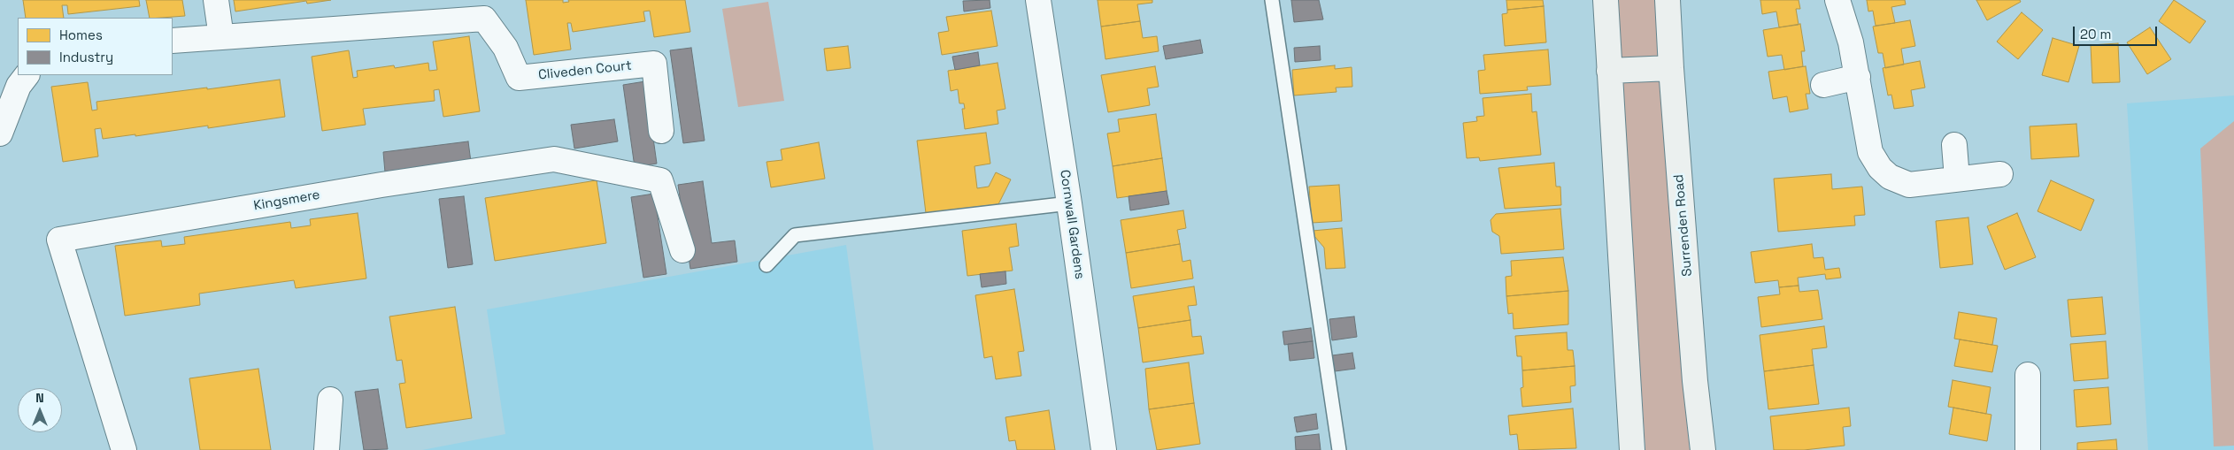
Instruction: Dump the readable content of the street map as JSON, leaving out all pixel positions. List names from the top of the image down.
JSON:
{
  "streets": {
    "street": [
      "Cliveden Court",
      "Kingsmere",
      "Cornwall Gardens",
      "Surrenden Road"
    ]
  },
  "legend": ["Homes", "Industry"],
  "scale_bar": "20 m",
  "north": "top"
}
